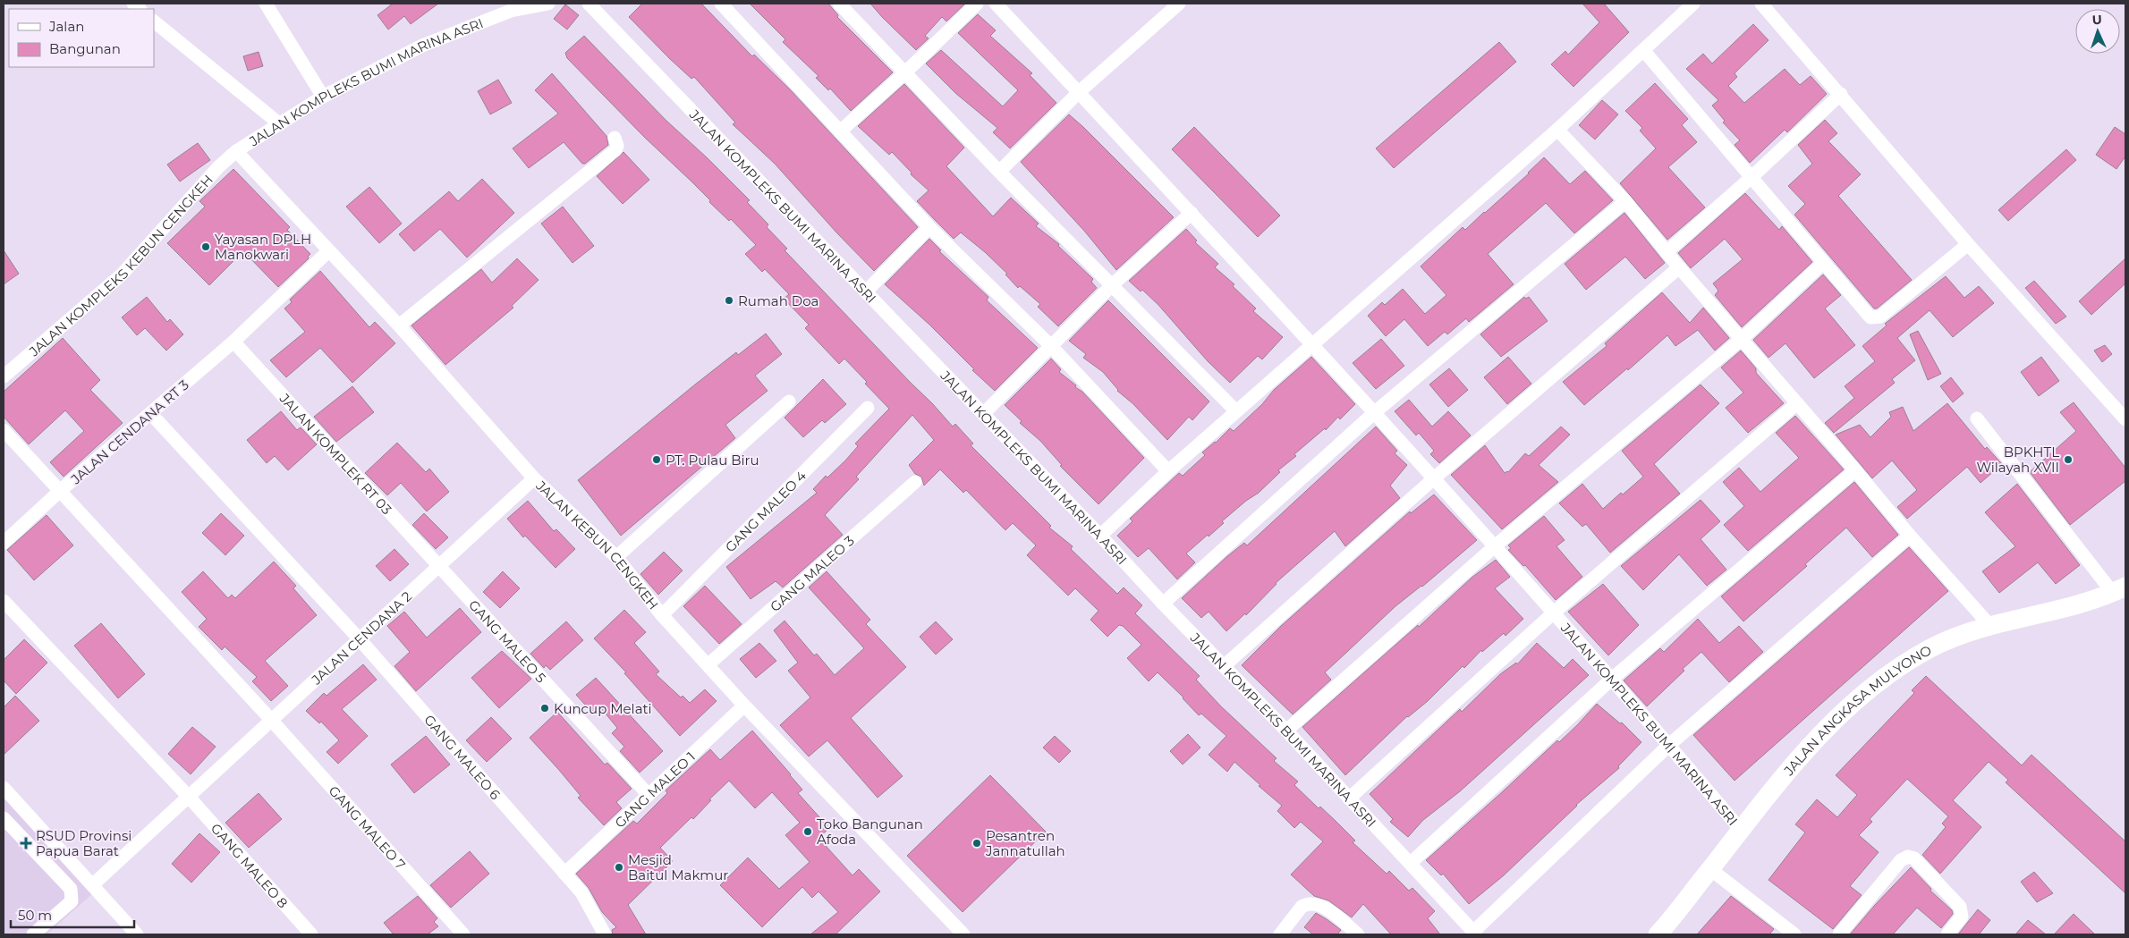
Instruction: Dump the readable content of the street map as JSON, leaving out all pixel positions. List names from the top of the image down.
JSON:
{
  "streets": {
    "main road": ["JALAN ANGKASA MULYONO"],
    "street": [
      "JALAN KOMPLEKS BUMI MARINA ASRI",
      "JALAN KOMPLEKS KEBUN CENGKEH",
      "JALAN CENDANA RT 3",
      "JALAN KOMPLEK RT 03",
      "GANG MALEO 4",
      "JALAN KEBUN CENGKEH",
      "GANG MALEO 3",
      "JALAN CENDANA 2",
      "GANG MALEO 5",
      "GANG MALEO 6",
      "GANG MALEO 1",
      "GANG MALEO 7",
      "GANG MALEO 8"
    ]
  },
  "crossings": [
    ["JALAN KOMPLEKS BUMI MARINA ASRI", "JALAN KOMPLEKS KEBUN CENGKEH"],
    ["JALAN KOMPLEKS BUMI MARINA ASRI", "JALAN KEBUN CENGKEH"],
    ["JALAN KOMPLEKS BUMI MARINA ASRI", "JALAN ANGKASA MULYONO"],
    ["JALAN KOMPLEKS KEBUN CENGKEH", "JALAN KEBUN CENGKEH"],
    ["JALAN CENDANA RT 3", "JALAN KOMPLEK RT 03"],
    ["JALAN CENDANA RT 3", "JALAN KEBUN CENGKEH"],
    ["JALAN CENDANA RT 3", "JALAN CENDANA 2"],
    ["JALAN CENDANA RT 3", "GANG MALEO 7"],
    ["JALAN KOMPLEK RT 03", "JALAN CENDANA 2"],
    ["JALAN KOMPLEK RT 03", "GANG MALEO 5"],
    ["GANG MALEO 4", "JALAN KEBUN CENGKEH"],
    ["JALAN KEBUN CENGKEH", "GANG MALEO 3"],
    ["JALAN KEBUN CENGKEH", "JALAN CENDANA 2"],
    ["JALAN KEBUN CENGKEH", "GANG MALEO 1"],
    ["JALAN CENDANA 2", "GANG MALEO 5"],
    ["JALAN CENDANA 2", "GANG MALEO 6"],
    ["JALAN CENDANA 2", "GANG MALEO 7"],
    ["JALAN CENDANA 2", "GANG MALEO 8"],
    ["GANG MALEO 5", "GANG MALEO 1"],
    ["GANG MALEO 6", "GANG MALEO 1"]
  ],
  "places": {
    "other": [
      "Yayasan DPLH Manokwari",
      "Rumah Doa",
      "PT. Pulau Biru",
      "BPKHTL Wilayah XVII",
      "Kuncup Melati",
      "Toko Bangunan Afoda",
      "Pesantren Jannatullah",
      "Mesjid Baitul Makmur"
    ],
    "health": ["RSUD Provinsi Papua Barat"]
  },
  "legend": ["Jalan", "Bangunan"],
  "scale_bar": "50 m",
  "north": "top"
}
